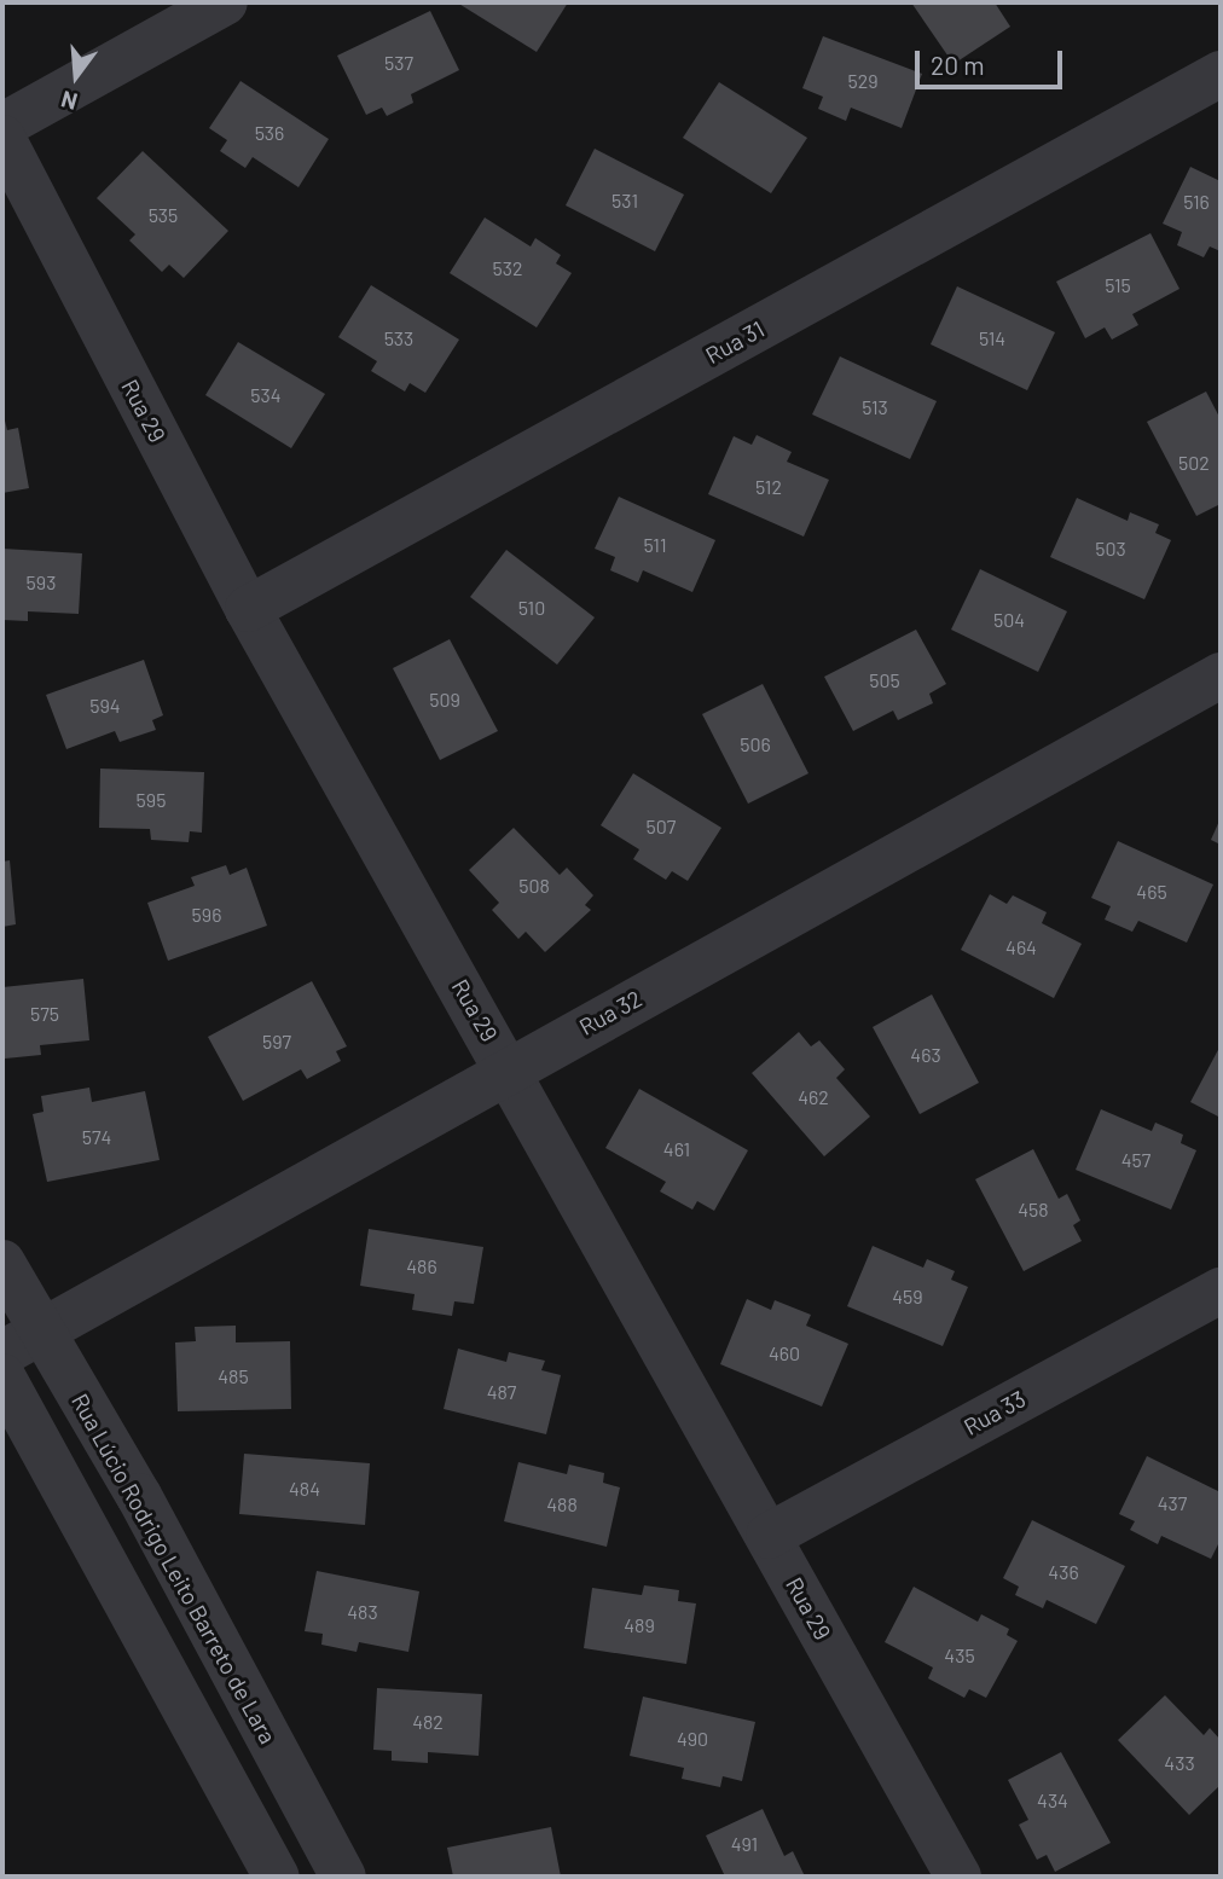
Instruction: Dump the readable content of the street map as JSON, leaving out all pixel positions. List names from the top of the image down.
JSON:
{
  "streets": {
    "street": [
      "Rua 31",
      "Rua 29",
      "Rua 32",
      "Rua 33",
      "Rua Lúcio Rodrigo Leito Barreto de Lara"
    ]
  },
  "crossings": [
    ["Rua 31", "Rua 29"],
    ["Rua 29", "Rua 32"],
    ["Rua 29", "Rua 33"],
    ["Rua 32", "Rua Lúcio Rodrigo Leito Barreto de Lara"]
  ],
  "house_numbers": [
    "537",
    "529",
    "536",
    "531",
    "516",
    "535",
    "532",
    "515",
    "533",
    "514",
    "534",
    "513",
    "502",
    "512",
    "511",
    "503",
    "593",
    "510",
    "504",
    "505",
    "509",
    "594",
    "506",
    "595",
    "507",
    "508",
    "465",
    "596",
    "464",
    "575",
    "597",
    "463",
    "462",
    "574",
    "461",
    "457",
    "458",
    "486",
    "459",
    "460",
    "485",
    "487",
    "484",
    "437",
    "488",
    "436",
    "483",
    "489",
    "435",
    "482",
    "490",
    "433",
    "434",
    "491"
  ],
  "scale_bar": "20 m",
  "north": "bottom"
}
